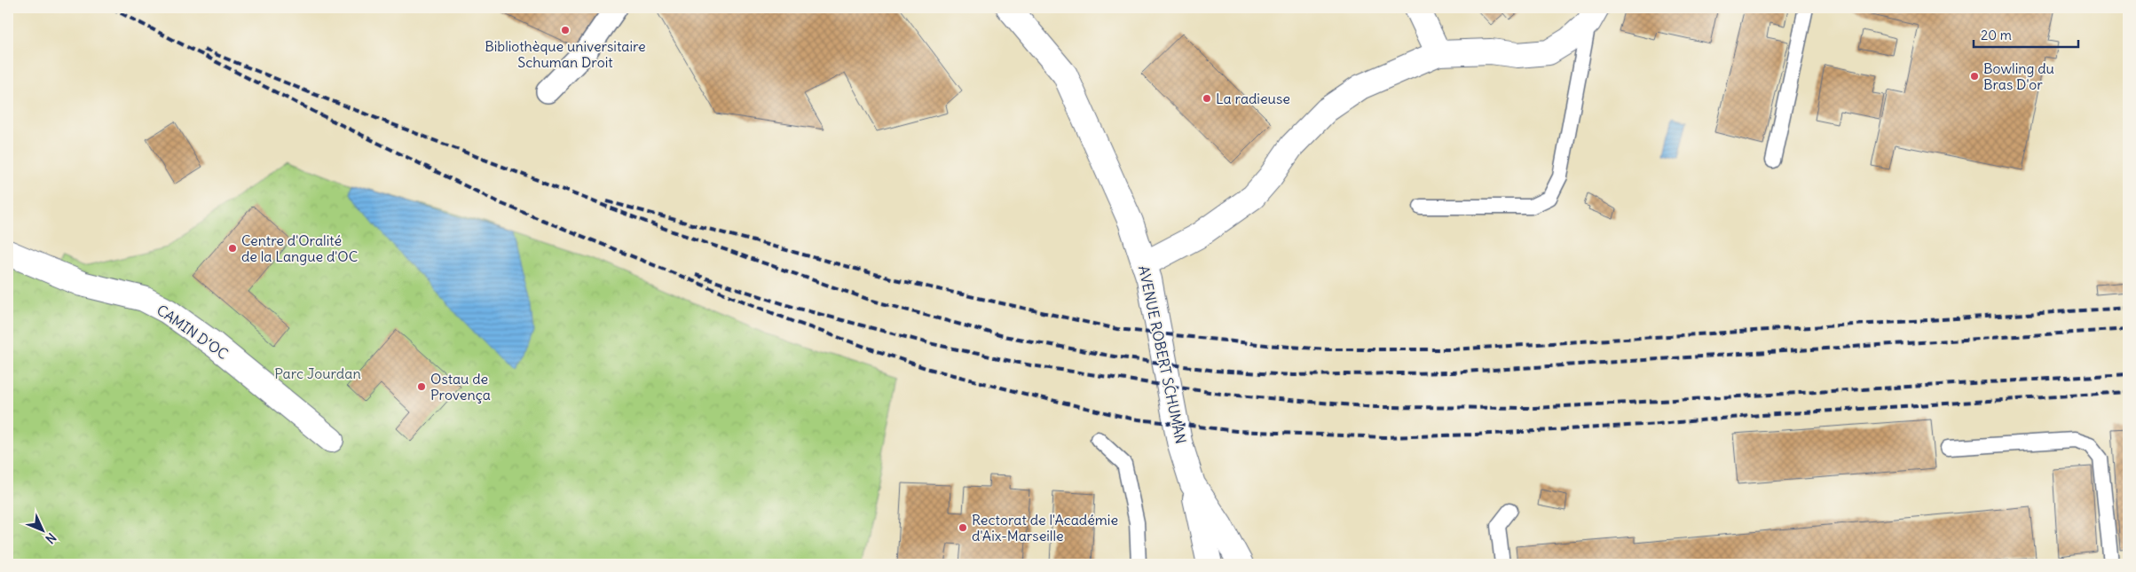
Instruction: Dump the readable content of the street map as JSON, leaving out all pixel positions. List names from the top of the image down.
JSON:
{
  "streets": {
    "street": ["CAMIN D’OC", "AVENUE ROBERT SCHUMAN"]
  },
  "parks": ["Parc Jourdan"],
  "places": [
    "Bibliothèque universitaire Schuman Droit",
    "Bowling du Bras D'or",
    "La radieuse",
    "Centre d'Oralité de la Langue d'OC",
    "Ostau de Provença",
    "Rectorat de l'Académie d'Aix-Marseille"
  ],
  "scale_bar": "20 m",
  "north": "bottom right"
}
